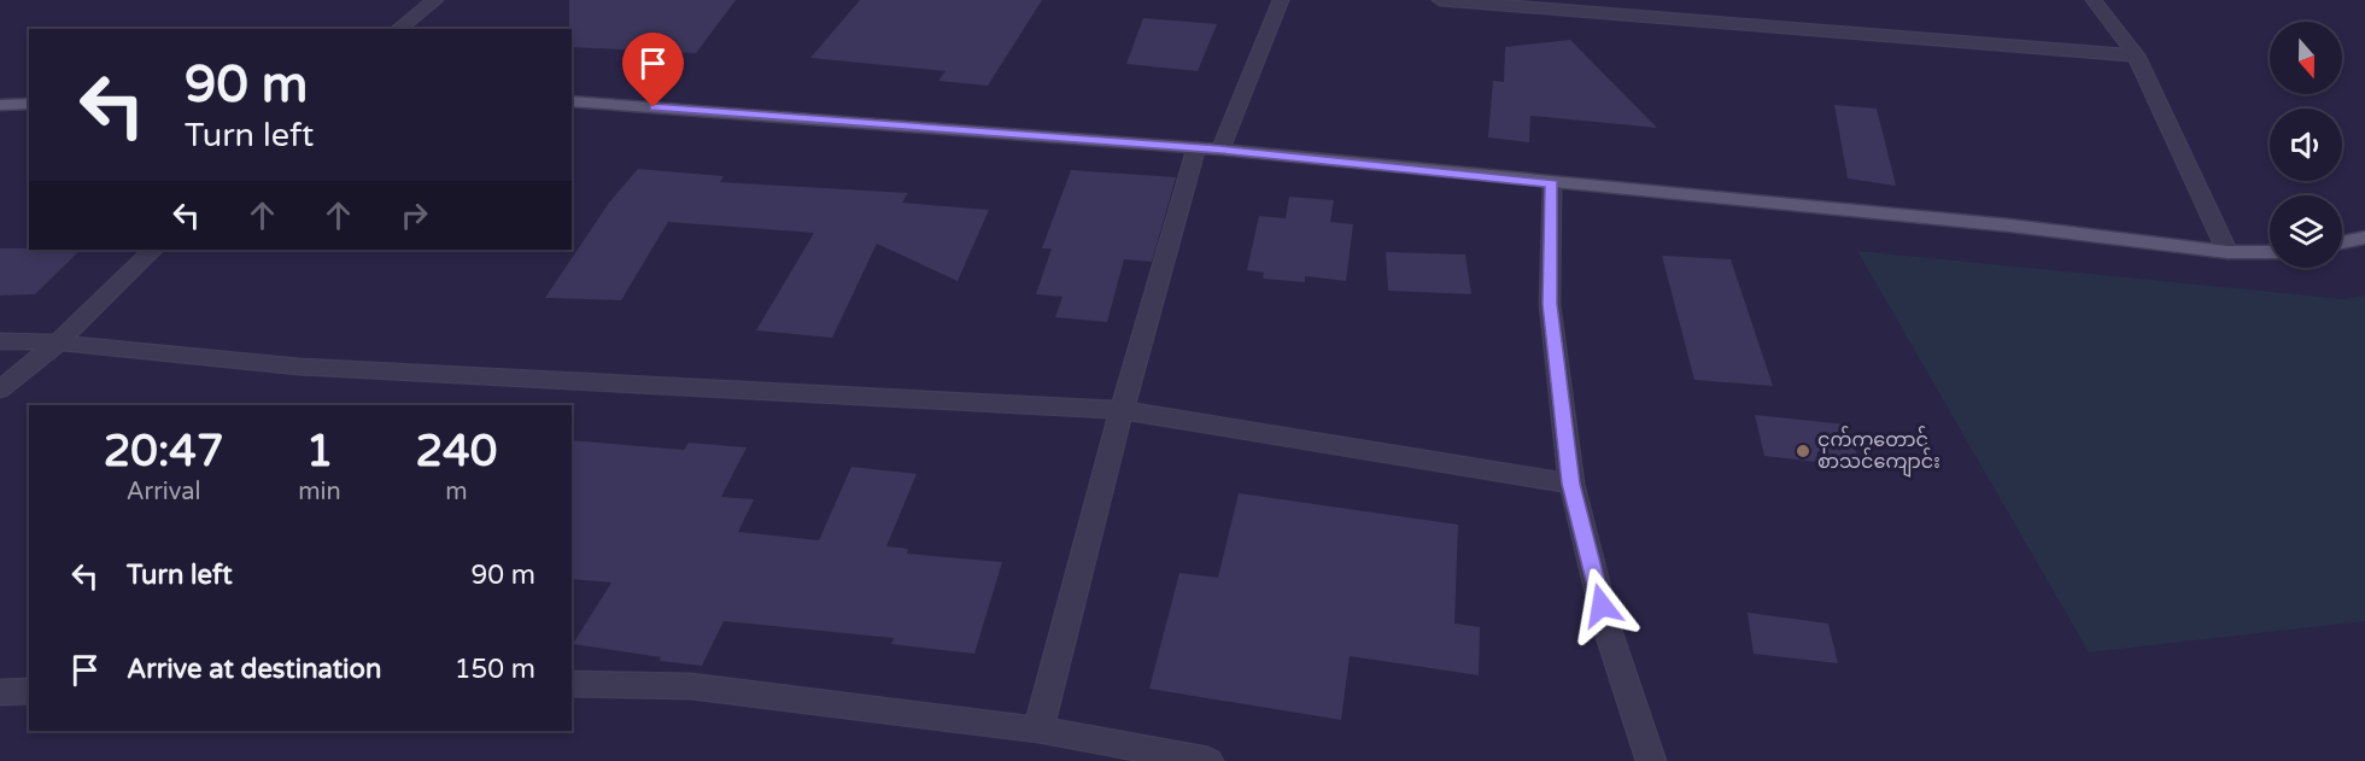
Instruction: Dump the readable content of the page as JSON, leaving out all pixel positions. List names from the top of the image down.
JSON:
{
  "places": ["ငှက်ကတောင် စာသင်ကျောင်း"],
  "north": "bottom",
  "page": {
    "turn": ["90 m", "Turn left"],
    "eta": [
      "20:47",
      "Arrival",
      "1",
      "min",
      "240",
      "m"
    ],
    "list": [
      {
        "name": "Turn left",
        "value": "90 m"
      },
      {
        "name": "Arrive at destination",
        "value": "150 m"
      }
    ]
  }
}
